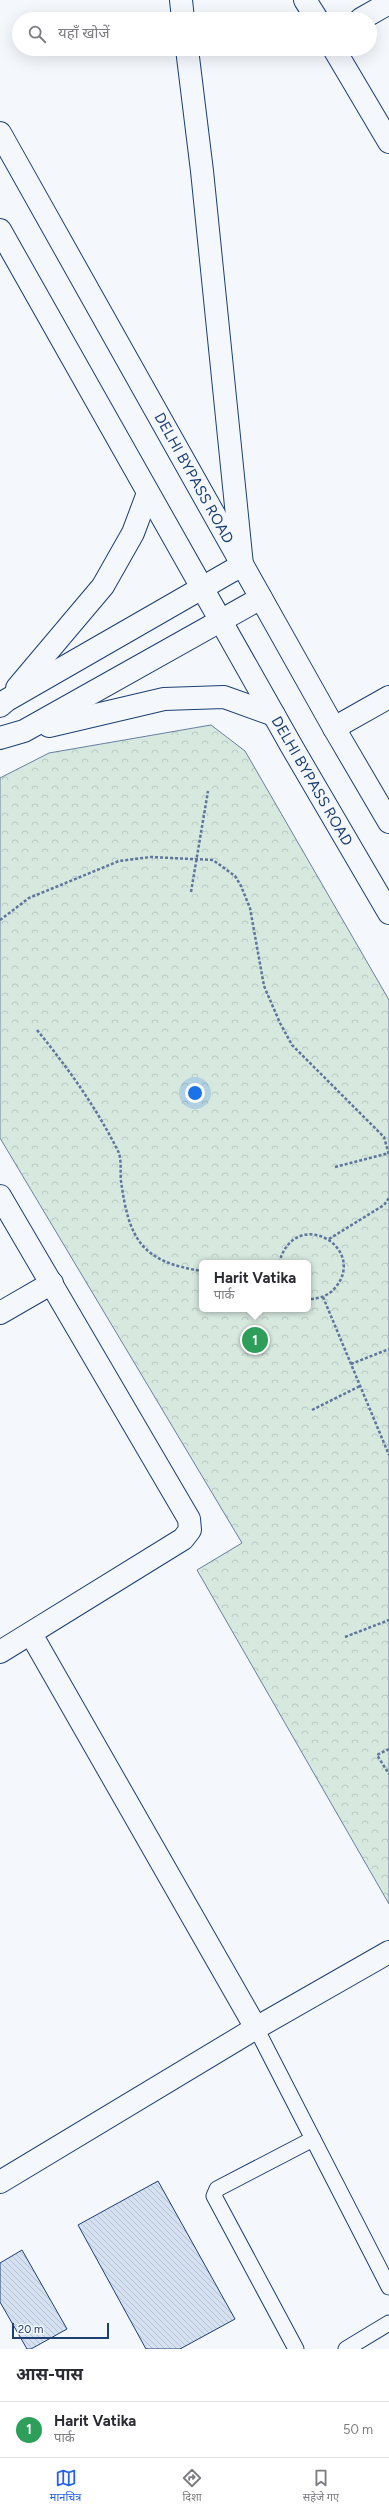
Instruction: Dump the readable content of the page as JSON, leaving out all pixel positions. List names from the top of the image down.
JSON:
{
  "streets": {
    "street": ["DELHI BYPASS ROAD"]
  },
  "scale_bar": "20 m",
  "page": {
    "search": "यहाँ खोजें",
    "popup": ["Harit Vatika", "पार्क"],
    "pins": "1",
    "scale": "20 m",
    "heading": "आस-पास",
    "list": [
      {
        "mark": "1",
        "name": "Harit Vatika",
        "note": "पार्क",
        "value": "50 m"
      }
    ],
    "nav": ["मानचित्र", "दिशा", "सहेजे गए"]
  }
}
